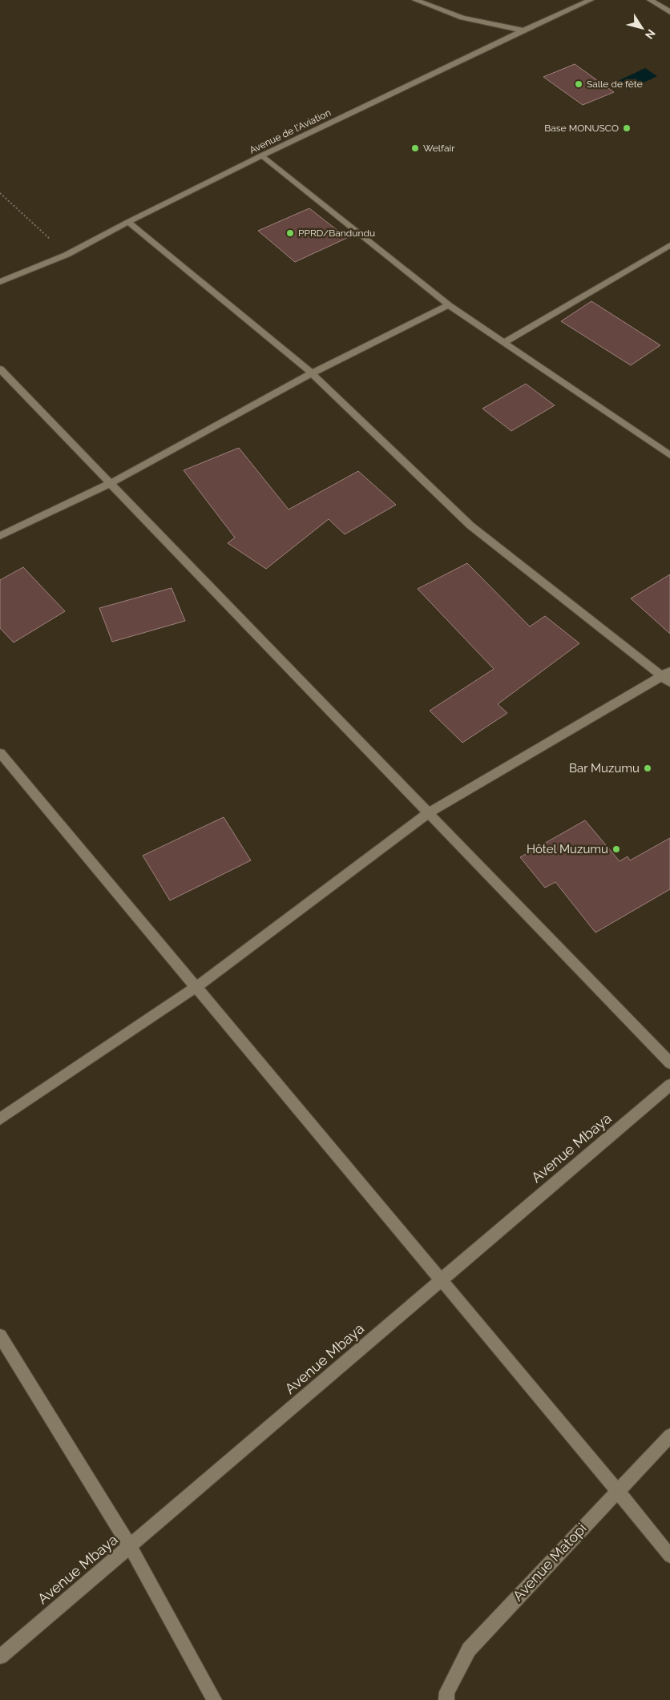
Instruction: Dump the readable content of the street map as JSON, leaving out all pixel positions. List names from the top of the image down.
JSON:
{
  "streets": {
    "street": ["Avenue de l'Aviation", "Avenue Mbaya", "Avenue Matopi"]
  },
  "places": [
    "Salle de fête",
    "Base MONUSCO",
    "Welfair",
    "PPRD/Bandundu",
    "Bar Muzumu",
    "Hôtel Muzumu"
  ],
  "north": "bottom right"
}
